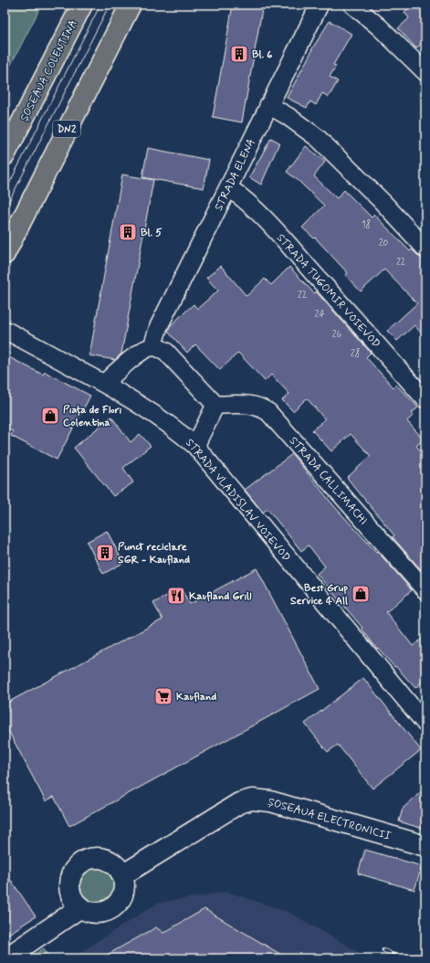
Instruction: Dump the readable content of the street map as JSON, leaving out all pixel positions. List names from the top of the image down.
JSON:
{
  "streets": {
    "main road": ["ȘOSEAUA COLENTINA", "DN2"],
    "street": [
      "STRADA ELENA",
      "STRADA TUGOMIR VOIEVOD",
      "STRADA CALLIMACHI",
      "STRADA VLADISLAV VOIEVOD",
      "ȘOSEAUA ELECTRONICII"
    ]
  },
  "crossings": [
    ["STRADA ELENA", "STRADA TUGOMIR VOIEVOD"]
  ],
  "places": {
    "building": ["Bl. 6", "Bl. 5", "Punct reciclare SGR - Kaufland"],
    "shop": ["Piața de Flori Colentina", "Best Grup Service 4 All"],
    "restaurant": ["Kaufland Grill"],
    "supermarket": ["Kaufland"]
  },
  "house_numbers": [
    "18",
    "20",
    "22",
    "22",
    "24",
    "26",
    "28"
  ]
}
